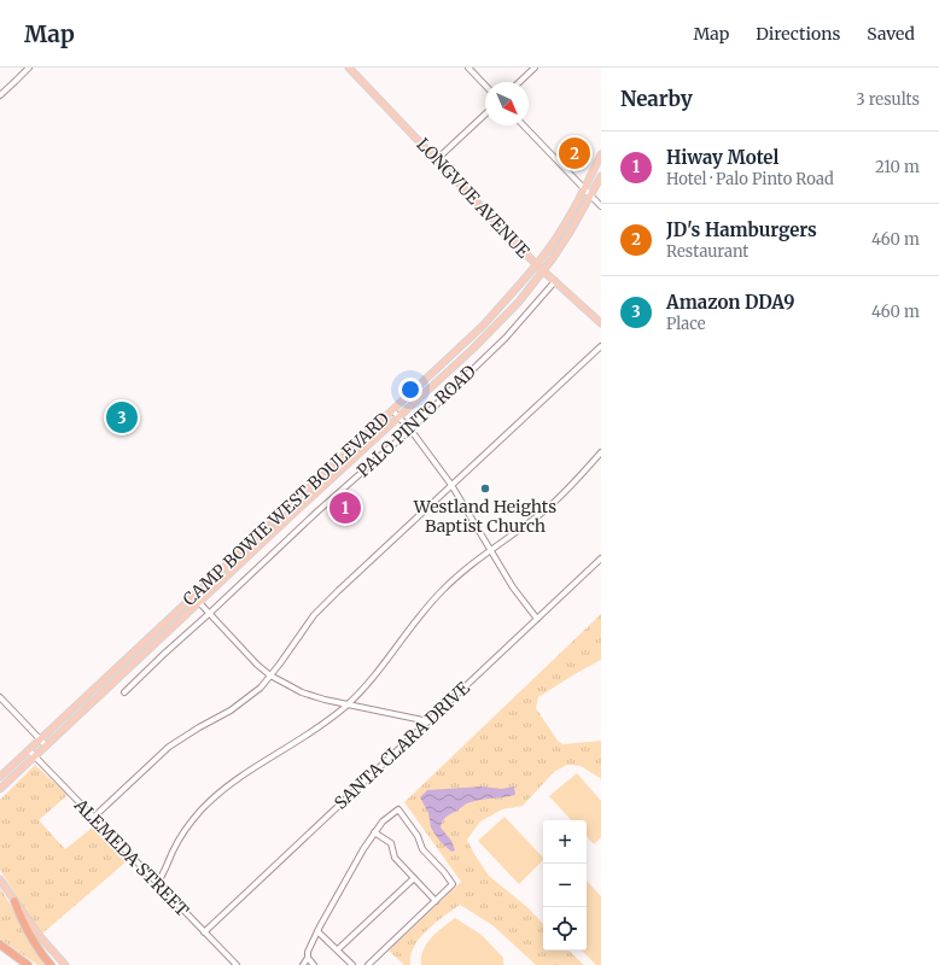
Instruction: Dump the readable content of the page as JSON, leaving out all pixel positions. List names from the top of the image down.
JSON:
{
  "streets": {
    "main road": ["LONGVUE AVENUE", "CAMP BOWIE WEST BOULEVARD"],
    "street": ["PALO PINTO ROAD", "SANTA CLARA DRIVE", "ALEMEDA STREET"]
  },
  "crossings": [
    ["LONGVUE AVENUE", "PALO PINTO ROAD"],
    ["LONGVUE AVENUE", "CAMP BOWIE WEST BOULEVARD"],
    ["CAMP BOWIE WEST BOULEVARD", "ALEMEDA STREET"],
    ["SANTA CLARA DRIVE", "ALEMEDA STREET"]
  ],
  "places": ["Westland Heights Baptist Church"],
  "north": "bottom right",
  "page": {
    "header": "Map",
    "nav": ["Map", "Directions", "Saved"],
    "heading": ["Nearby", "3 results"],
    "list": [
      {
        "mark": "1",
        "name": "Hiway Motel",
        "note": "Hotel · Palo Pinto Road",
        "value": "210 m"
      },
      {
        "mark": "2",
        "name": "JD's Hamburgers",
        "note": "Restaurant",
        "value": "460 m"
      },
      {
        "mark": "3",
        "name": "Amazon DDA9",
        "note": "Place",
        "value": "460 m"
      }
    ],
    "pins": ["2", "3", "1"],
    "map_buttons": ["+", "−"]
  }
}
